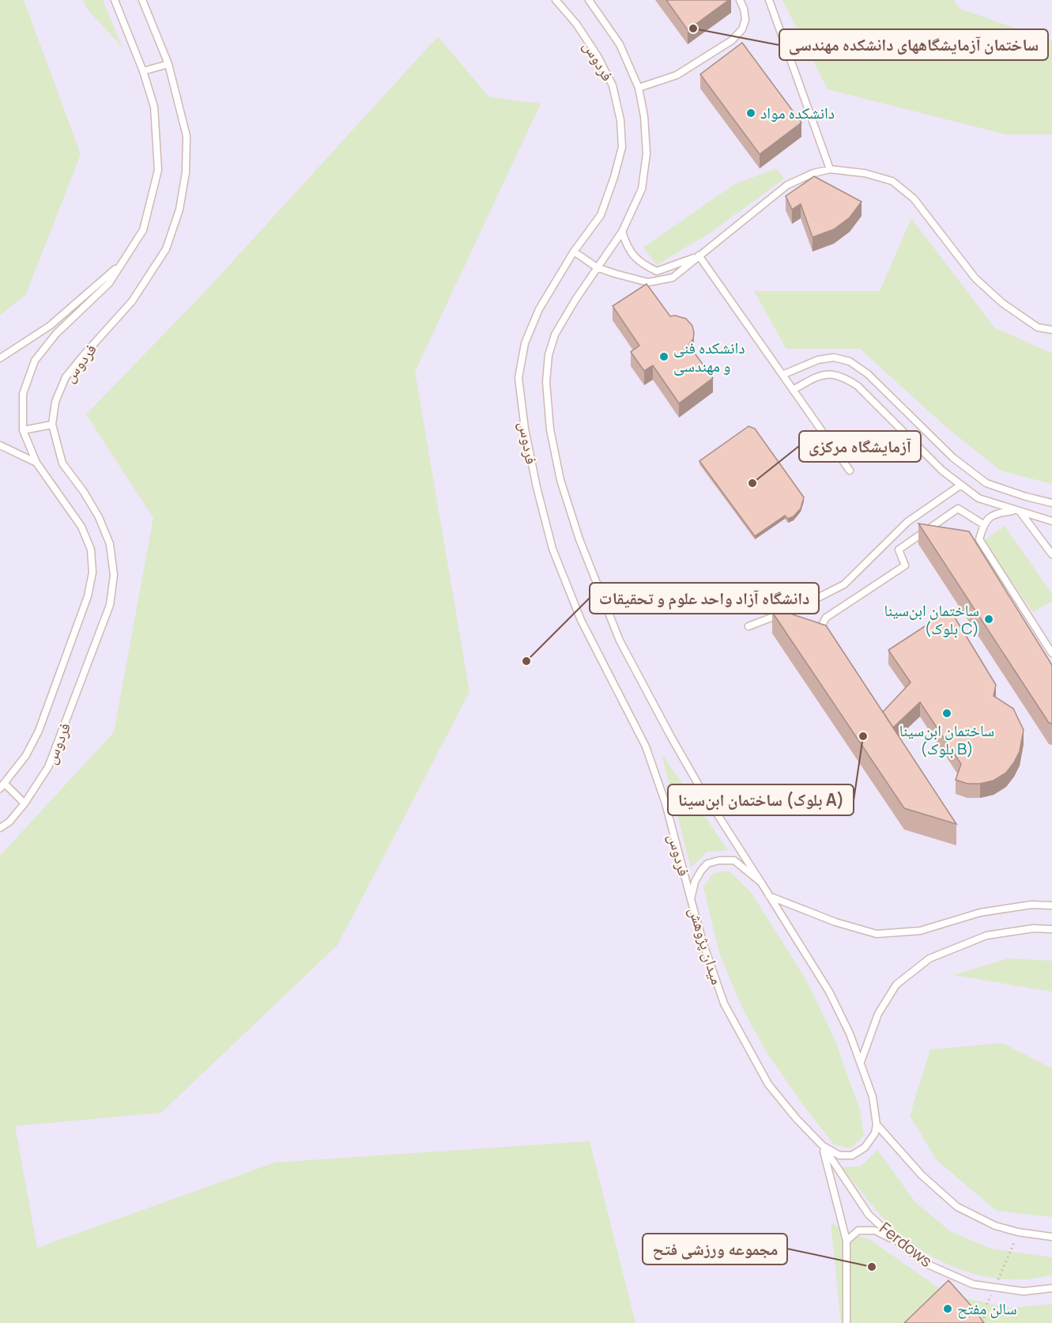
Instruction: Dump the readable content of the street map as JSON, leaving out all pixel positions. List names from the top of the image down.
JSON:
{
  "streets": {
    "lane": ["فردوس", "میدان پژوهش", "Ferdows"]
  },
  "crossings": [
    ["فردوس", "میدان پژوهش"],
    ["میدان پژوهش", "Ferdows"]
  ],
  "places": [
    "ساختمان آزمایشگاههای دانشکده مهندسی",
    "دانشکده مواد",
    "دانشکده فنی و مهندسی",
    "آزمایشگاه مرکزی",
    "ساختمان ابن‌سینا (بلوک C)",
    "دانشگاه آزاد واحد علوم و تحقیقات",
    "ساختمان ابن‌سینا (بلوک B)",
    "ساختمان ابن‌سینا (بلوک A)",
    "مجموعه ورزشی فتح",
    "سالن مفتح"
  ]
}
